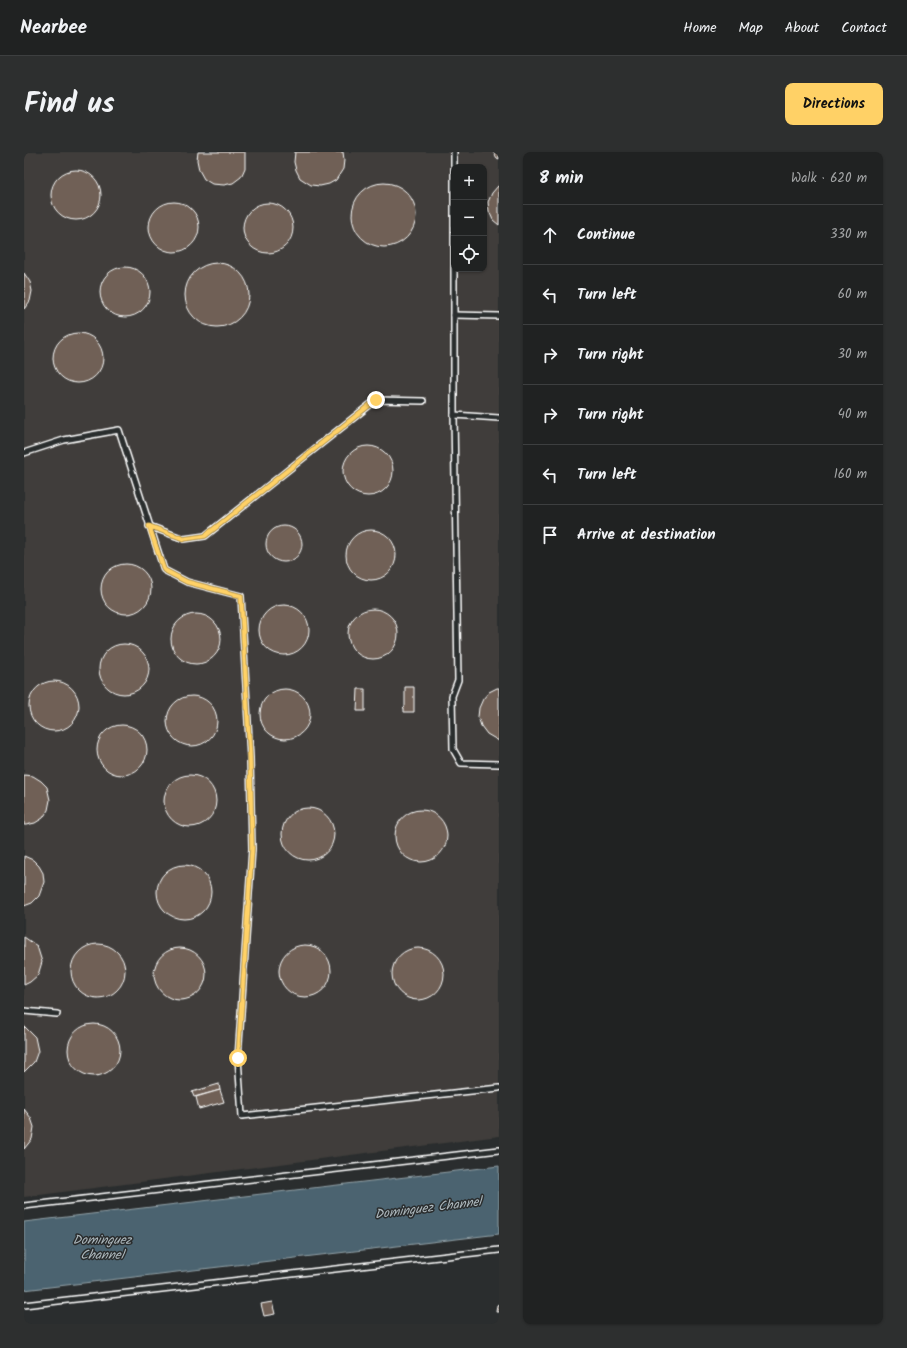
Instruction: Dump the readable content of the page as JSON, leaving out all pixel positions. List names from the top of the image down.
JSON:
{
  "water": ["Dominguez Channel"],
  "page": {
    "header": "Nearbee",
    "nav": [
      "Home",
      "Map",
      "About",
      "Contact"
    ],
    "title": "Find us",
    "buttons": "Directions",
    "heading": ["8 min", "Walk · 620 m"],
    "map_buttons": ["+", "−"],
    "list": [
      ["Continue", "330 m"],
      ["Turn left", "60 m"],
      ["Turn right", "30 m"],
      ["Turn right", "40 m"],
      ["Turn left", "160 m"],
      "Arrive at destination"
    ]
  }
}
